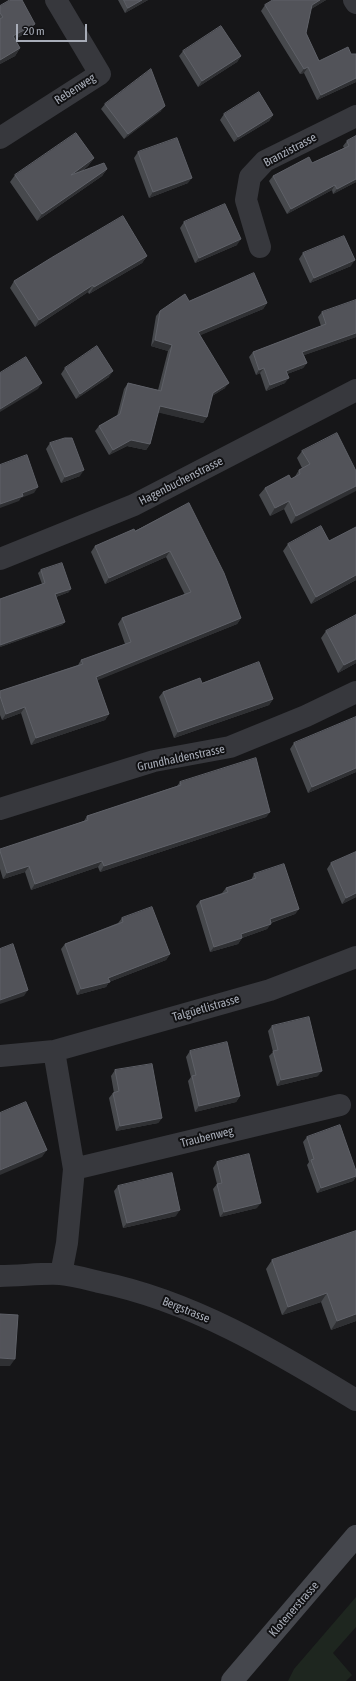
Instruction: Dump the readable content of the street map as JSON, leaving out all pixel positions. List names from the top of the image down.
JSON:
{
  "streets": {
    "main road": ["Klotenerstrasse"],
    "street": [
      "Rebenweg",
      "Branzistrasse",
      "Hagenbuchenstrasse",
      "Grundhaldenstrasse",
      "Talgüetlistrasse",
      "Traubenweg",
      "Bergstrasse"
    ]
  },
  "scale_bar": "20 m"
}
